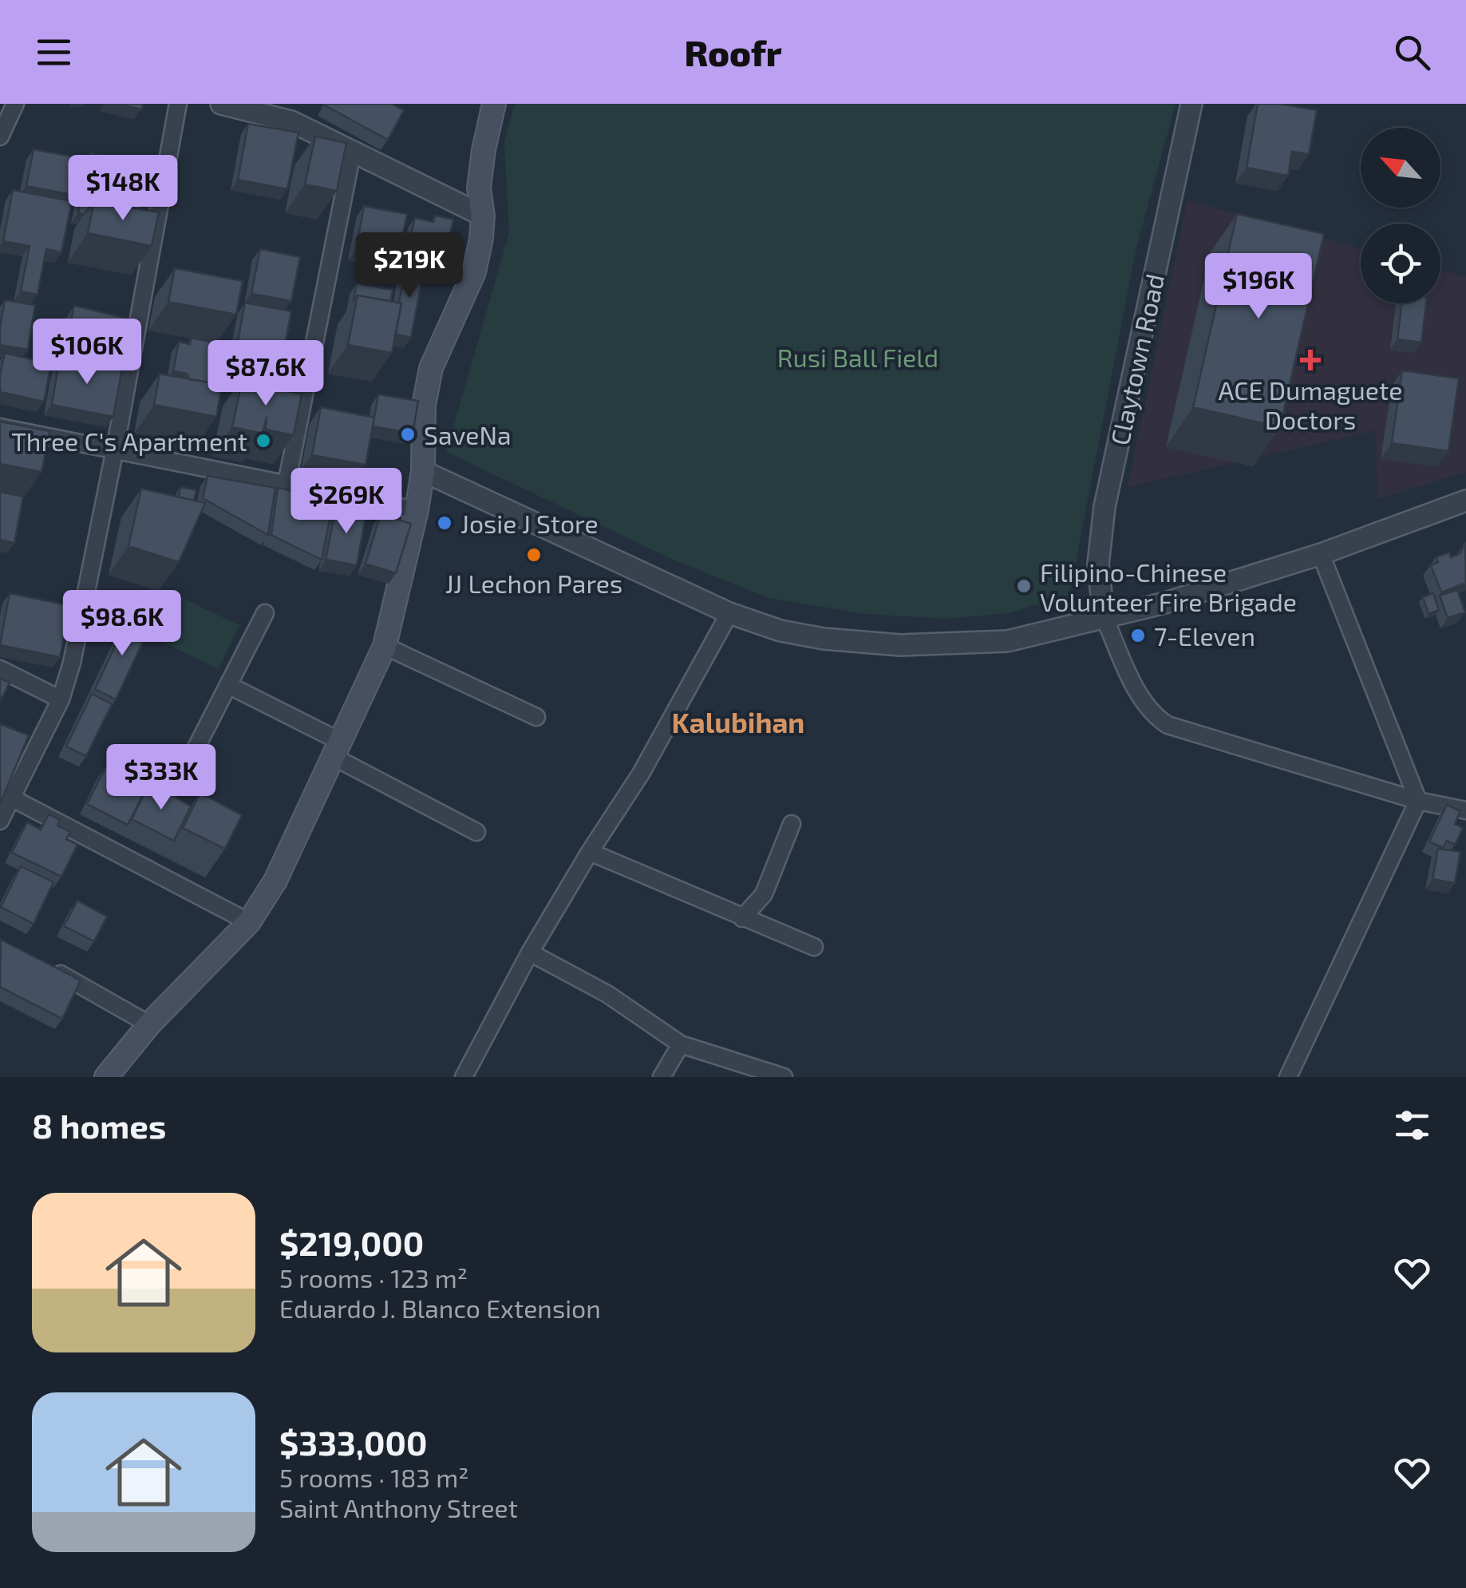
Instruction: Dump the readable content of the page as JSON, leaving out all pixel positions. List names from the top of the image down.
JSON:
{
  "streets": {
    "street": ["Claytown Road"]
  },
  "districts": ["Kalubihan"],
  "parks": ["Rusi Ball Field"],
  "places": {
    "health": ["ACE Dumaguete Doctors"],
    "other": [
      "SaveNa",
      "Three C's Apartment",
      "Josie J Store",
      "JJ Lechon Pares",
      "Filipino-Chinese Volunteer Fire Brigade",
      "7-Eleven"
    ]
  },
  "north": "top left",
  "page": {
    "header": "Roofr",
    "price": [
      "$148K",
      "$219K",
      "$196K",
      "$106K",
      "$87.6K",
      "$269K",
      "$98.6K",
      "$333K"
    ],
    "heading": "8 homes",
    "list": [
      {
        "name": "$219,000",
        "note": "5 rooms · 123 m² · Eduardo J. Blanco Extension"
      },
      {
        "name": "$333,000",
        "note": "5 rooms · 183 m² · Saint Anthony Street"
      }
    ]
  }
}
